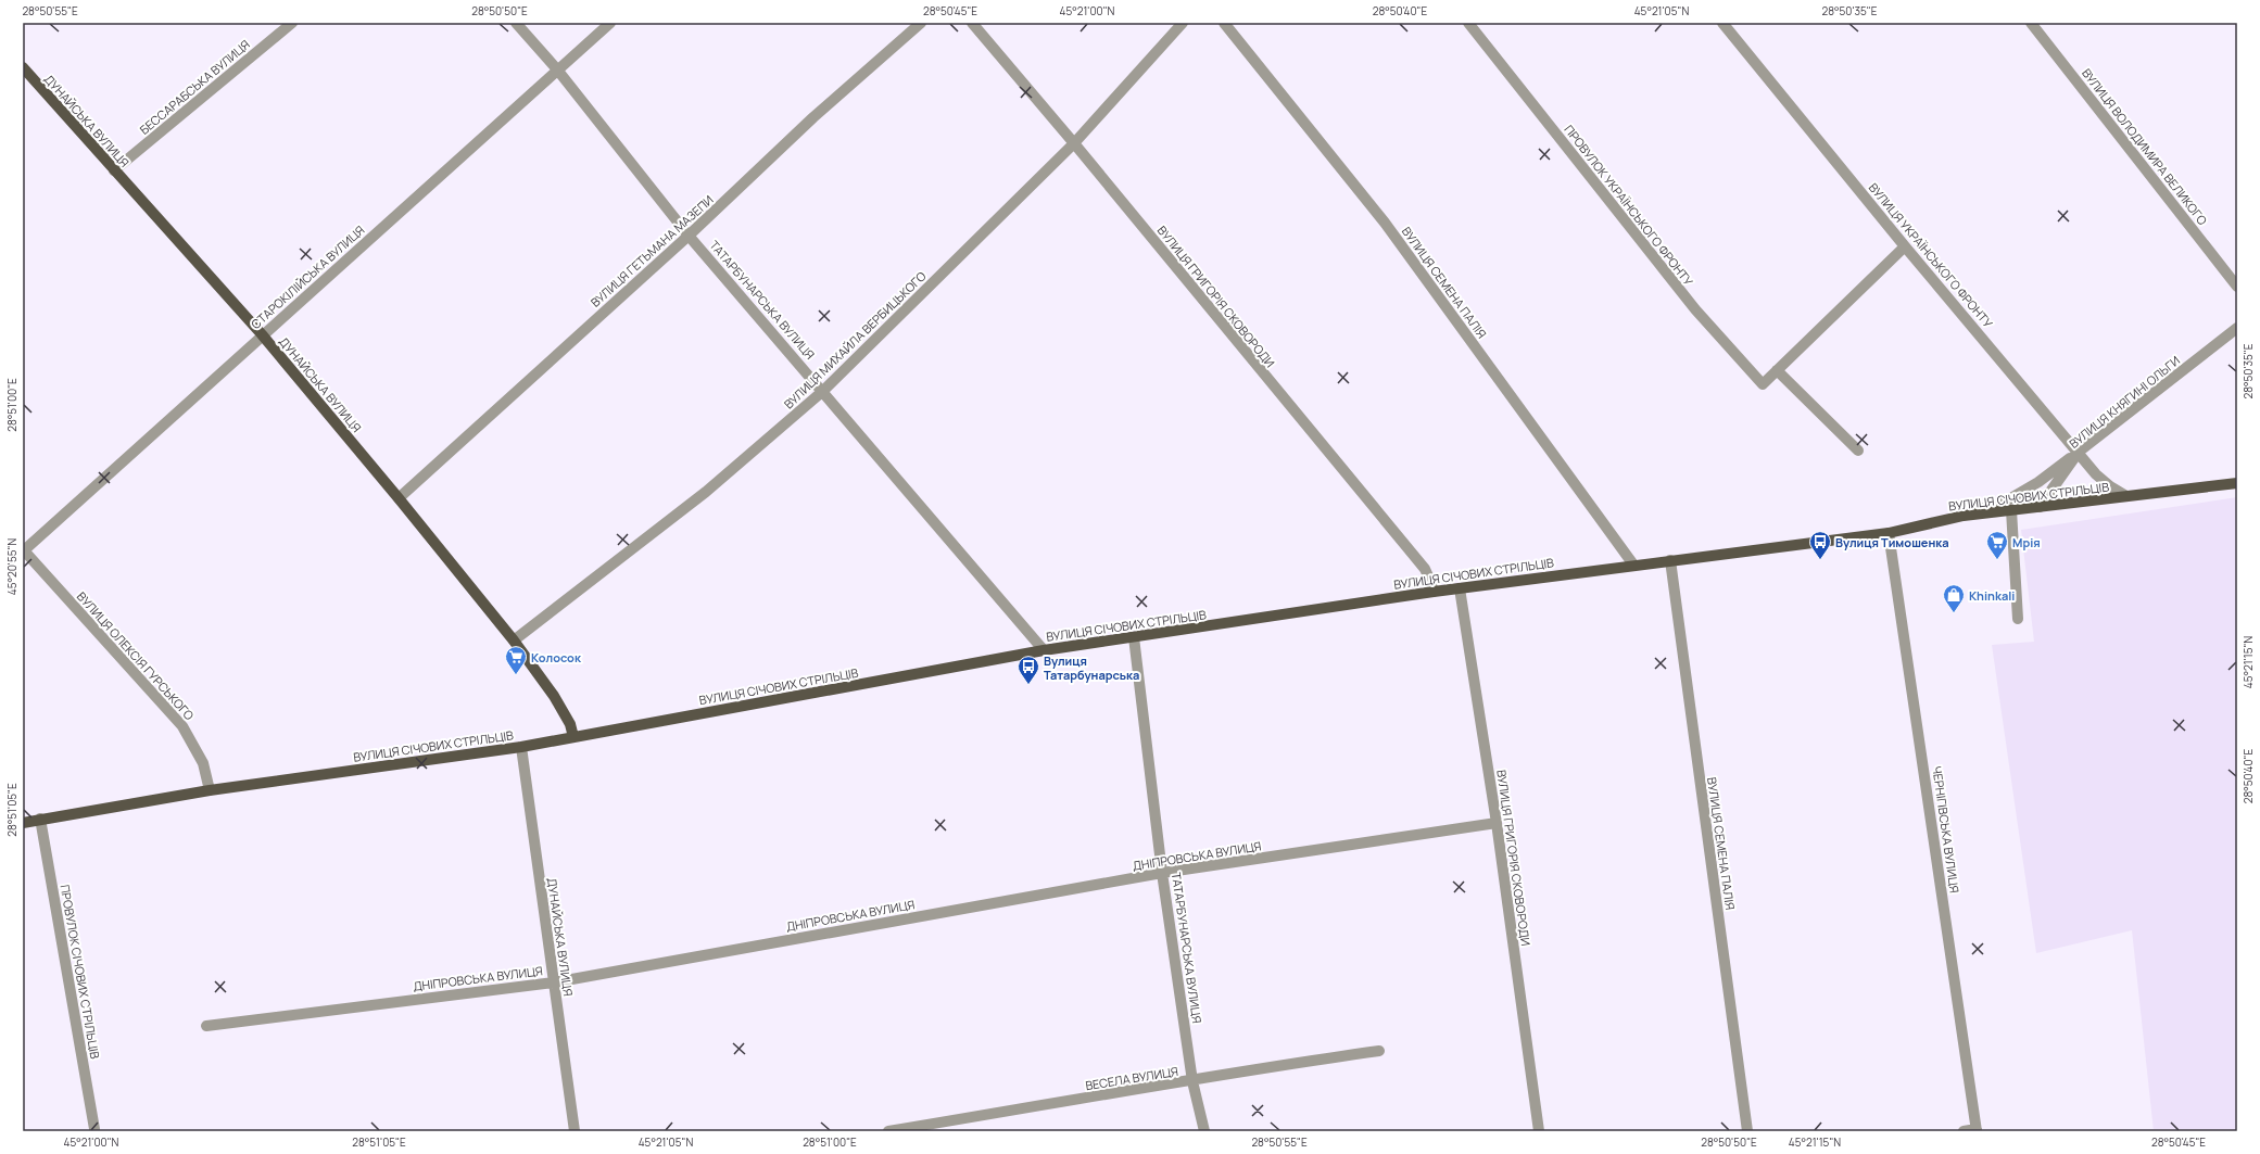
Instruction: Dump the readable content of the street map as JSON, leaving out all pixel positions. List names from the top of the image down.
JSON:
{
  "streets": {
    "main road": ["ДУНАЙСЬКА ВУЛИЦЯ", "ВУЛИЦЯ СІЧОВИХ СТРІЛЬЦІВ"],
    "street": [
      "БЕССАРАБСЬКА ВУЛИЦЯ",
      "ВУЛИЦЯ ВОЛОДИМИРА ВЕЛИКОГО",
      "ПРОВУЛОК УКРАЇНСЬКОГО ФРОНТУ",
      "ВУЛИЦЯ ГЕТЬМАНА МАЗЕПИ",
      "ВУЛИЦЯ УКРАЇНСЬКОГО ФРОНТУ",
      "СТАРОКІЛІЙСЬКА ВУЛИЦЯ",
      "ВУЛИЦЯ СЕМЕНА ПАЛІЯ",
      "ВУЛИЦЯ ГРИГОРІЯ СКОВОРОДИ",
      "ТАТАРБУНАРСЬКА ВУЛИЦЯ",
      "ВУЛИЦЯ МИХАЙЛА ВЕРБИЦЬКОГО",
      "ВУЛИЦЯ КНЯГИНІ ОЛЬГИ",
      "ВУЛИЦЯ ОЛЕКСІЯ ГУРСЬКОГО",
      "ЧЕРНІГІВСЬКА ВУЛИЦЯ",
      "ДНІПРОВСЬКА ВУЛИЦЯ",
      "ПРОВУЛОК СІЧОВИХ СТРІЛЬЦІВ",
      "ВЕСЕЛА ВУЛИЦЯ"
    ]
  },
  "crossings": [
    ["БЕССАРАБСЬКА ВУЛИЦЯ", "ДУНАЙСЬКА ВУЛИЦЯ"],
    ["ДУНАЙСЬКА ВУЛИЦЯ", "ВУЛИЦЯ ГЕТЬМАНА МАЗЕПИ"],
    ["ДУНАЙСЬКА ВУЛИЦЯ", "СТАРОКІЛІЙСЬКА ВУЛИЦЯ"],
    ["ДУНАЙСЬКА ВУЛИЦЯ", "ВУЛИЦЯ МИХАЙЛА ВЕРБИЦЬКОГО"],
    ["ДУНАЙСЬКА ВУЛИЦЯ", "ВУЛИЦЯ СІЧОВИХ СТРІЛЬЦІВ"],
    ["ДУНАЙСЬКА ВУЛИЦЯ", "ДНІПРОВСЬКА ВУЛИЦЯ"],
    ["ПРОВУЛОК УКРАЇНСЬКОГО ФРОНТУ", "ВУЛИЦЯ УКРАЇНСЬКОГО ФРОНТУ"],
    ["ВУЛИЦЯ ГЕТЬМАНА МАЗЕПИ", "ТАТАРБУНАРСЬКА ВУЛИЦЯ"],
    ["ВУЛИЦЯ УКРАЇНСЬКОГО ФРОНТУ", "ВУЛИЦЯ КНЯГИНІ ОЛЬГИ"],
    ["ВУЛИЦЯ УКРАЇНСЬКОГО ФРОНТУ", "ВУЛИЦЯ СІЧОВИХ СТРІЛЬЦІВ"],
    ["СТАРОКІЛІЙСЬКА ВУЛИЦЯ", "ТАТАРБУНАРСЬКА ВУЛИЦЯ"],
    ["СТАРОКІЛІЙСЬКА ВУЛИЦЯ", "ВУЛИЦЯ ОЛЕКСІЯ ГУРСЬКОГО"],
    ["ВУЛИЦЯ СЕМЕНА ПАЛІЯ", "ВУЛИЦЯ СІЧОВИХ СТРІЛЬЦІВ"],
    ["ВУЛИЦЯ ГРИГОРІЯ СКОВОРОДИ", "ВУЛИЦЯ МИХАЙЛА ВЕРБИЦЬКОГО"],
    ["ВУЛИЦЯ ГРИГОРІЯ СКОВОРОДИ", "ВУЛИЦЯ СІЧОВИХ СТРІЛЬЦІВ"],
    ["ВУЛИЦЯ ГРИГОРІЯ СКОВОРОДИ", "ДНІПРОВСЬКА ВУЛИЦЯ"],
    ["ТАТАРБУНАРСЬКА ВУЛИЦЯ", "ВУЛИЦЯ МИХАЙЛА ВЕРБИЦЬКОГО"],
    ["ТАТАРБУНАРСЬКА ВУЛИЦЯ", "ВУЛИЦЯ СІЧОВИХ СТРІЛЬЦІВ"],
    ["ТАТАРБУНАРСЬКА ВУЛИЦЯ", "ДНІПРОВСЬКА ВУЛИЦЯ"],
    ["ТАТАРБУНАРСЬКА ВУЛИЦЯ", "ВЕСЕЛА ВУЛИЦЯ"],
    ["ВУЛИЦЯ КНЯГИНІ ОЛЬГИ", "ВУЛИЦЯ СІЧОВИХ СТРІЛЬЦІВ"],
    ["ВУЛИЦЯ СІЧОВИХ СТРІЛЬЦІВ", "ВУЛИЦЯ ОЛЕКСІЯ ГУРСЬКОГО"],
    ["ВУЛИЦЯ СІЧОВИХ СТРІЛЬЦІВ", "ЧЕРНІГІВСЬКА ВУЛИЦЯ"],
    ["ВУЛИЦЯ СІЧОВИХ СТРІЛЬЦІВ", "ПРОВУЛОК СІЧОВИХ СТРІЛЬЦІВ"]
  ],
  "places": {
    "bus stop": ["Вулиця Тимошенка", "Вулиця Татарбунарська"],
    "supermarket": ["Мрія", "Колосок"],
    "shop": ["Khinkali"]
  },
  "coordinates": [
    "28°50'55\"E",
    "28°50'50\"E",
    "28°50'45\"E",
    "45°21'00\"N",
    "28°50'40\"E",
    "45°21'05\"N",
    "28°50'35\"E",
    "28°51'00\"E",
    "45°20'55\"N",
    "45°21'15\"N",
    "28°51'05\"E"
  ]
}
